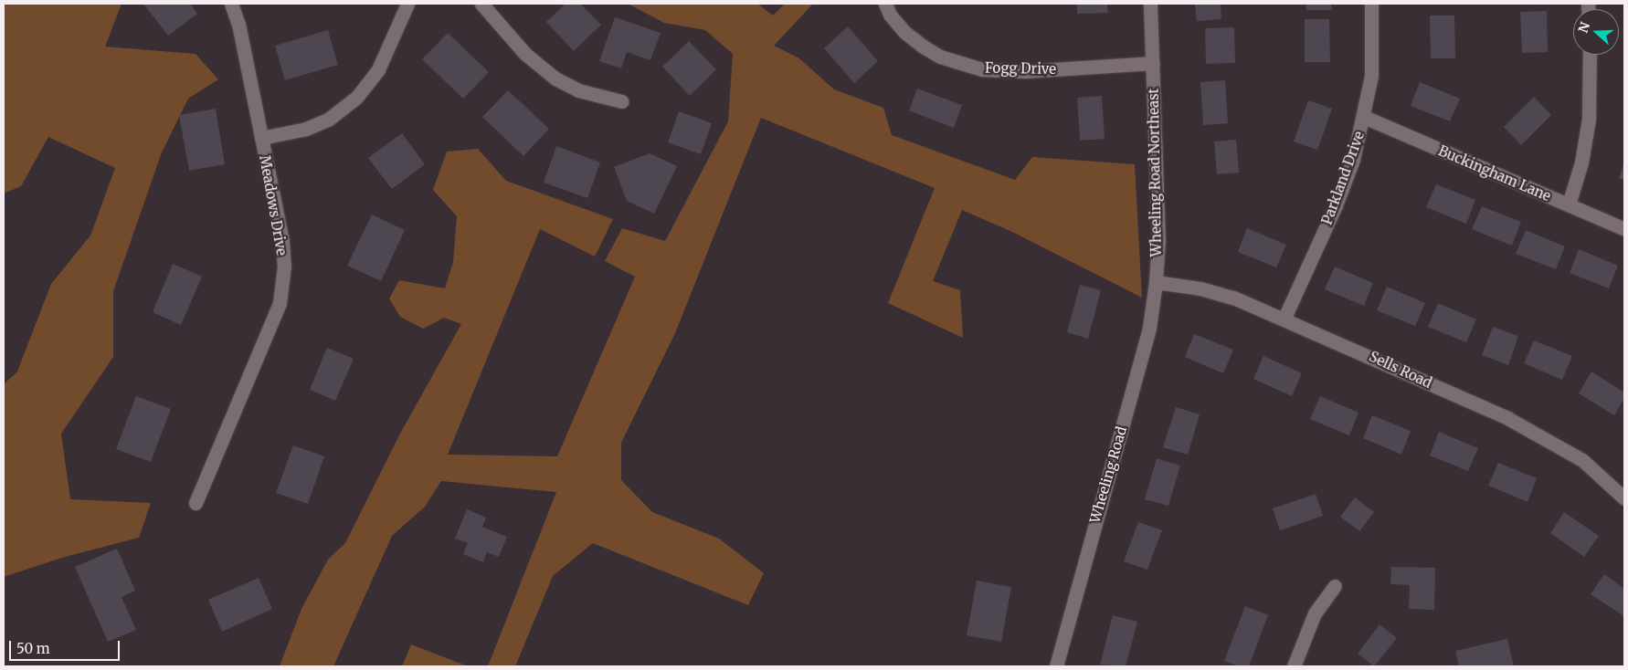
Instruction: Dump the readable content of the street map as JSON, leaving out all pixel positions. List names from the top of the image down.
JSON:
{
  "streets": {
    "street": [
      "Fogg Drive",
      "Wheeling Road Northeast",
      "Buckingham Lane",
      "Parkland Drive",
      "Meadows Drive",
      "Sells Road",
      "Wheeling Road"
    ]
  },
  "crossings": [
    ["Fogg Drive", "Wheeling Road Northeast"],
    ["Wheeling Road Northeast", "Sells Road"],
    ["Wheeling Road Northeast", "Wheeling Road"],
    ["Buckingham Lane", "Parkland Drive"],
    ["Parkland Drive", "Sells Road"],
    ["Sells Road", "Wheeling Road"]
  ],
  "scale_bar": "50 m",
  "north": "left"
}
